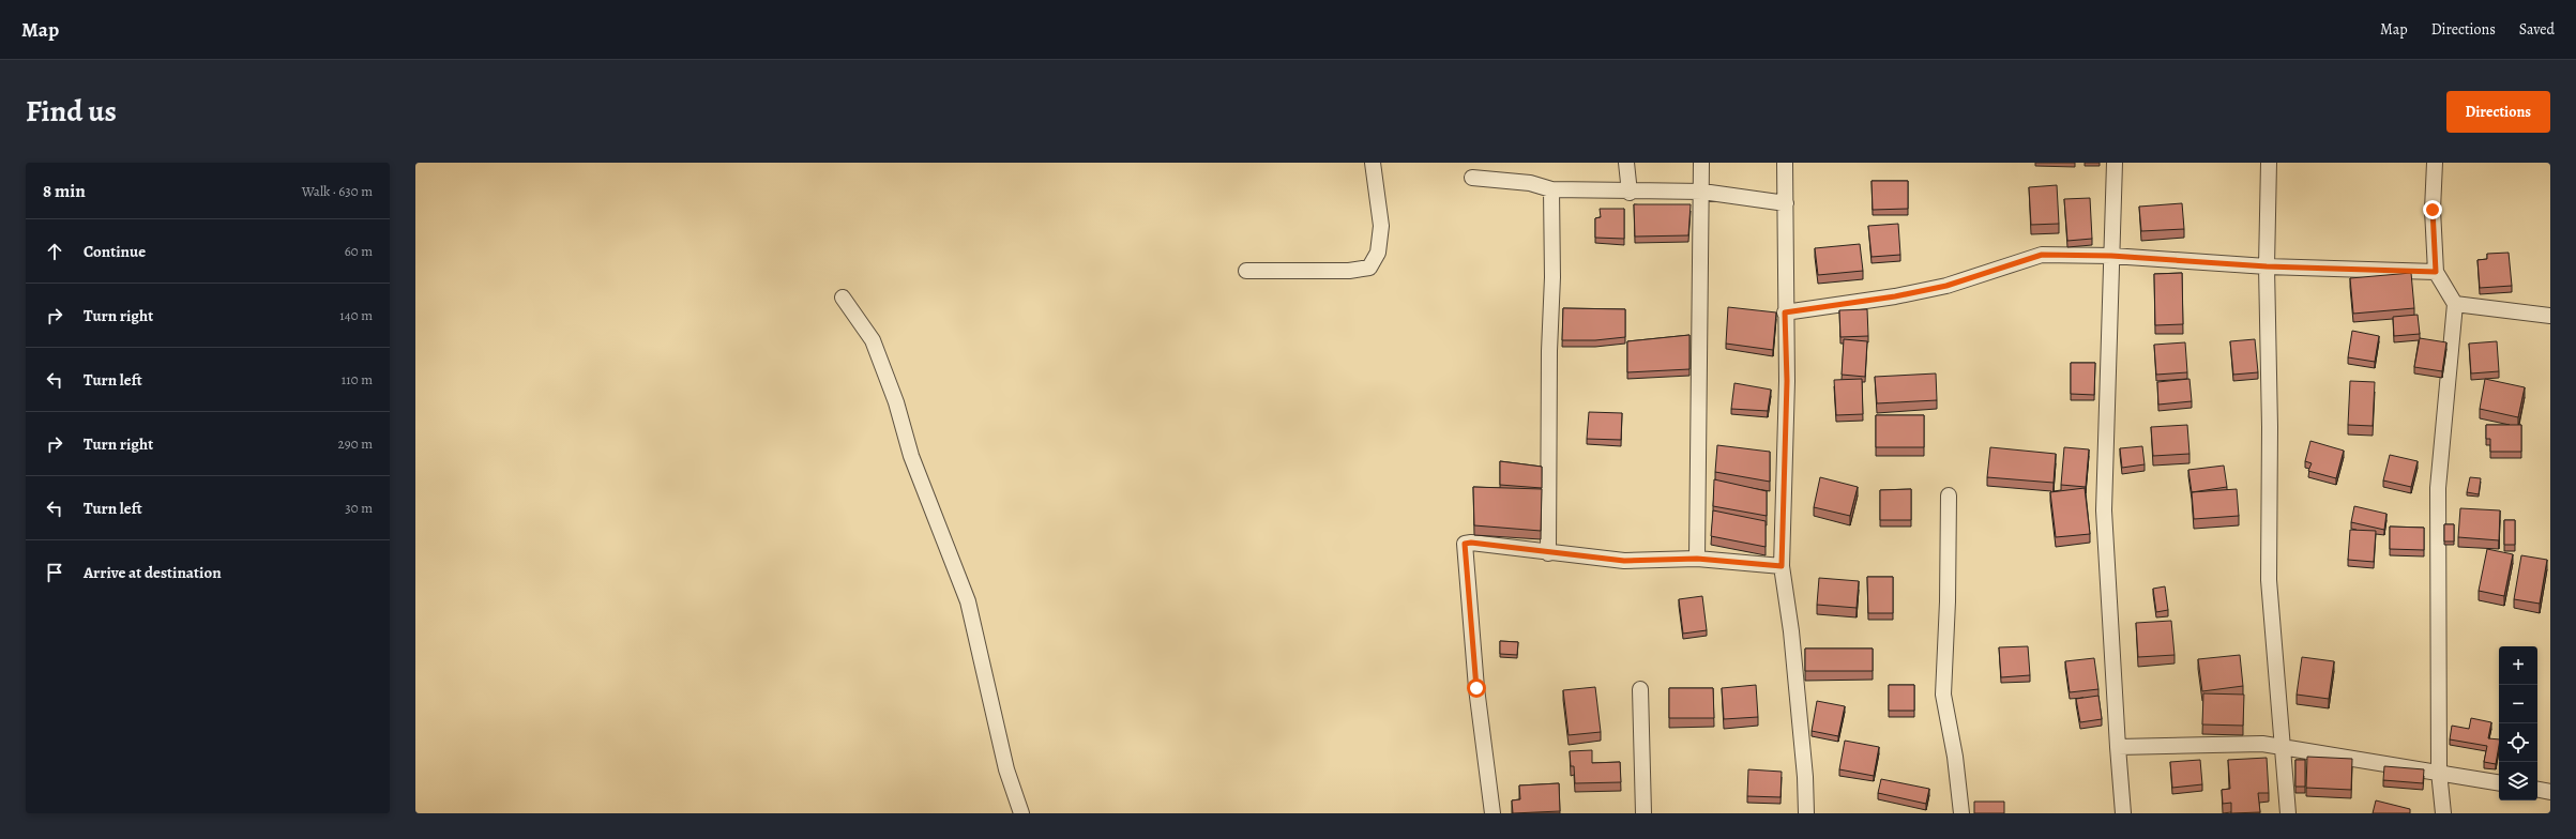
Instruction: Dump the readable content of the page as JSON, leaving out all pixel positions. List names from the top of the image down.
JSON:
{
  "page": {
    "header": "Map",
    "nav": ["Map", "Directions", "Saved"],
    "title": "Find us",
    "buttons": "Directions",
    "heading": ["8 min", "Walk · 630 m"],
    "list": [
      ["Continue", "60 m"],
      ["Turn right", "140 m"],
      ["Turn left", "110 m"],
      ["Turn right", "290 m"],
      ["Turn left", "30 m"],
      "Arrive at destination"
    ],
    "map_buttons": ["+", "−"]
  }
}
